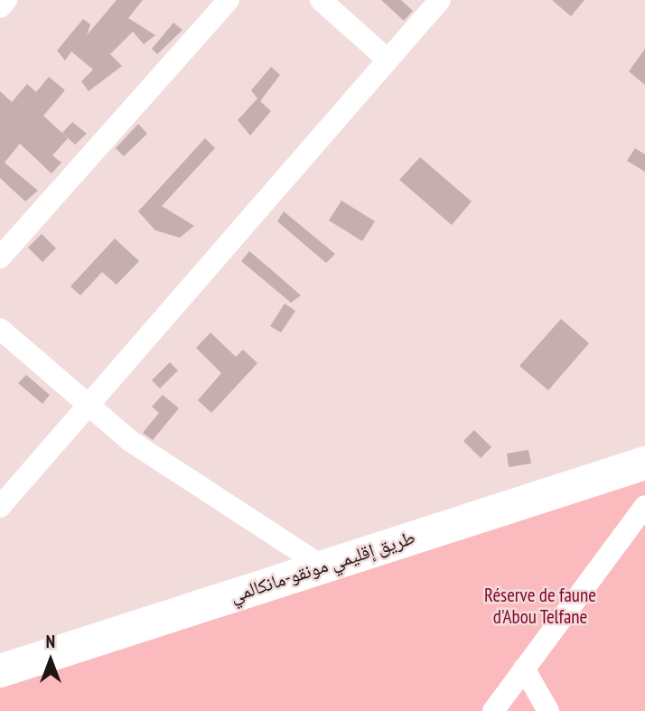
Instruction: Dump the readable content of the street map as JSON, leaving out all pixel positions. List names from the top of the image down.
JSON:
{
  "streets": {
    "highway": ["طريق إقليمي مونقو-مانكالمي"]
  },
  "parks": ["Réserve de faune d'Abou Telfane"],
  "north": "top"
}
